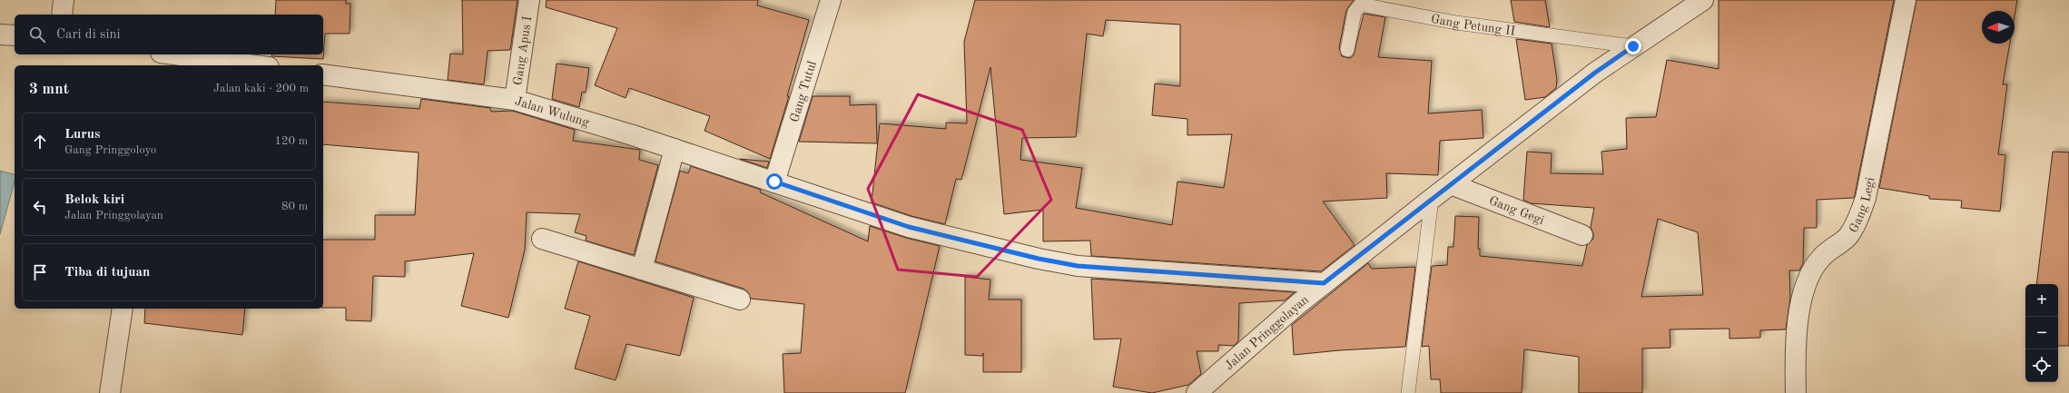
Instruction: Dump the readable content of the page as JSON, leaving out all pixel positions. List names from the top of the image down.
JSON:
{
  "streets": {
    "street": [
      "Gang Apus I",
      "Gang Tutul",
      "Jalan Wulung",
      "Gang Legi",
      "Gang Gegi",
      "Jalan Pringgolayan"
    ],
    "lane": ["Gang Petung II"]
  },
  "crossings": [
    ["Gang Petung II", "Jalan Pringgolayan"],
    ["Gang Apus I", "Jalan Wulung"],
    ["Gang Tutul", "Jalan Wulung"],
    ["Jalan Wulung", "Jalan Pringgolayan"],
    ["Gang Gegi", "Jalan Pringgolayan"]
  ],
  "north": "left",
  "page": {
    "search": "Cari di sini",
    "heading": ["3 mnt", "Jalan kaki · 200 m"],
    "list": [
      ["Lurus", "Gang Pringgoloyo", "120 m"],
      ["Belok kiri", "Jalan Pringgolayan", "80 m"],
      "Tiba di tujuan"
    ],
    "map_buttons": ["+", "−"]
  }
}
